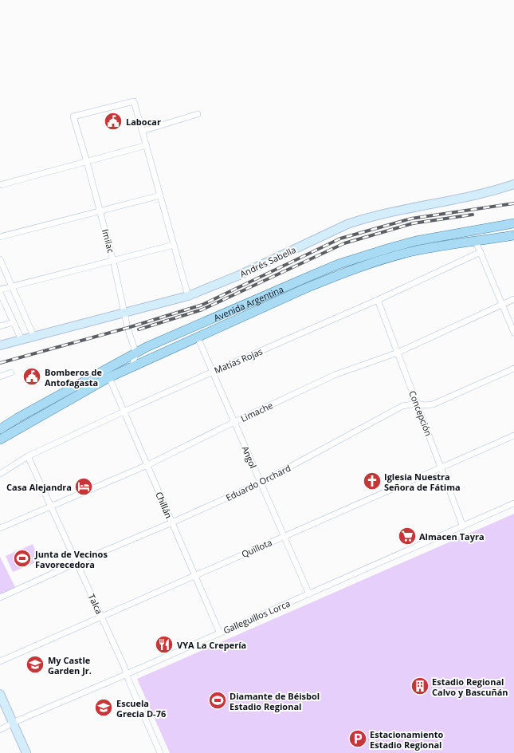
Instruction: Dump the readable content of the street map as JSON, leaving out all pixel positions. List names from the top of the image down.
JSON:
{
  "streets": {
    "main road": ["Andrés Sabella", "Avenida Argentina"],
    "street": [
      "Imilac",
      "Matías Rojas",
      "Limache",
      "Concepción",
      "Angol",
      "Eduardo Orchard",
      "Chillán",
      "Quillota",
      "Talca",
      "Galleguillos Lorca"
    ]
  },
  "crossings": [
    ["Imilac", "Andrés Sabella"],
    ["Imilac", "Avenida Argentina"],
    ["Avenida Argentina", "Angol"],
    ["Avenida Argentina", "Chillán"],
    ["Matías Rojas", "Concepción"],
    ["Matías Rojas", "Angol"],
    ["Matías Rojas", "Chillán"],
    ["Matías Rojas", "Talca"],
    ["Limache", "Concepción"],
    ["Limache", "Angol"],
    ["Limache", "Chillán"],
    ["Limache", "Talca"],
    ["Concepción", "Eduardo Orchard"],
    ["Concepción", "Quillota"],
    ["Concepción", "Galleguillos Lorca"],
    ["Angol", "Eduardo Orchard"],
    ["Angol", "Quillota"],
    ["Angol", "Galleguillos Lorca"],
    ["Eduardo Orchard", "Chillán"],
    ["Eduardo Orchard", "Talca"],
    ["Chillán", "Quillota"],
    ["Chillán", "Galleguillos Lorca"],
    ["Quillota", "Talca"],
    ["Talca", "Galleguillos Lorca"]
  ],
  "places": {
    "public building": ["Labocar", "Bomberos de Antofagasta"],
    "church": ["Iglesia Nuestra Señora de Fátima"],
    "hotel": ["Casa Alejandra"],
    "supermarket": ["Almacen Tayra"],
    "sports": ["Junta de Vecinos Favorecedora", "Diamante de Béisbol Estadio Regional"],
    "restaurant": ["VYA La Crepería"],
    "school or university": ["My Castle Garden Jr.", "Escuela Grecia D-76"],
    "building": ["Estadio Regional Calvo y Bascuñán"],
    "parking": ["Estacionamiento Estadio Regional"]
  }
}
